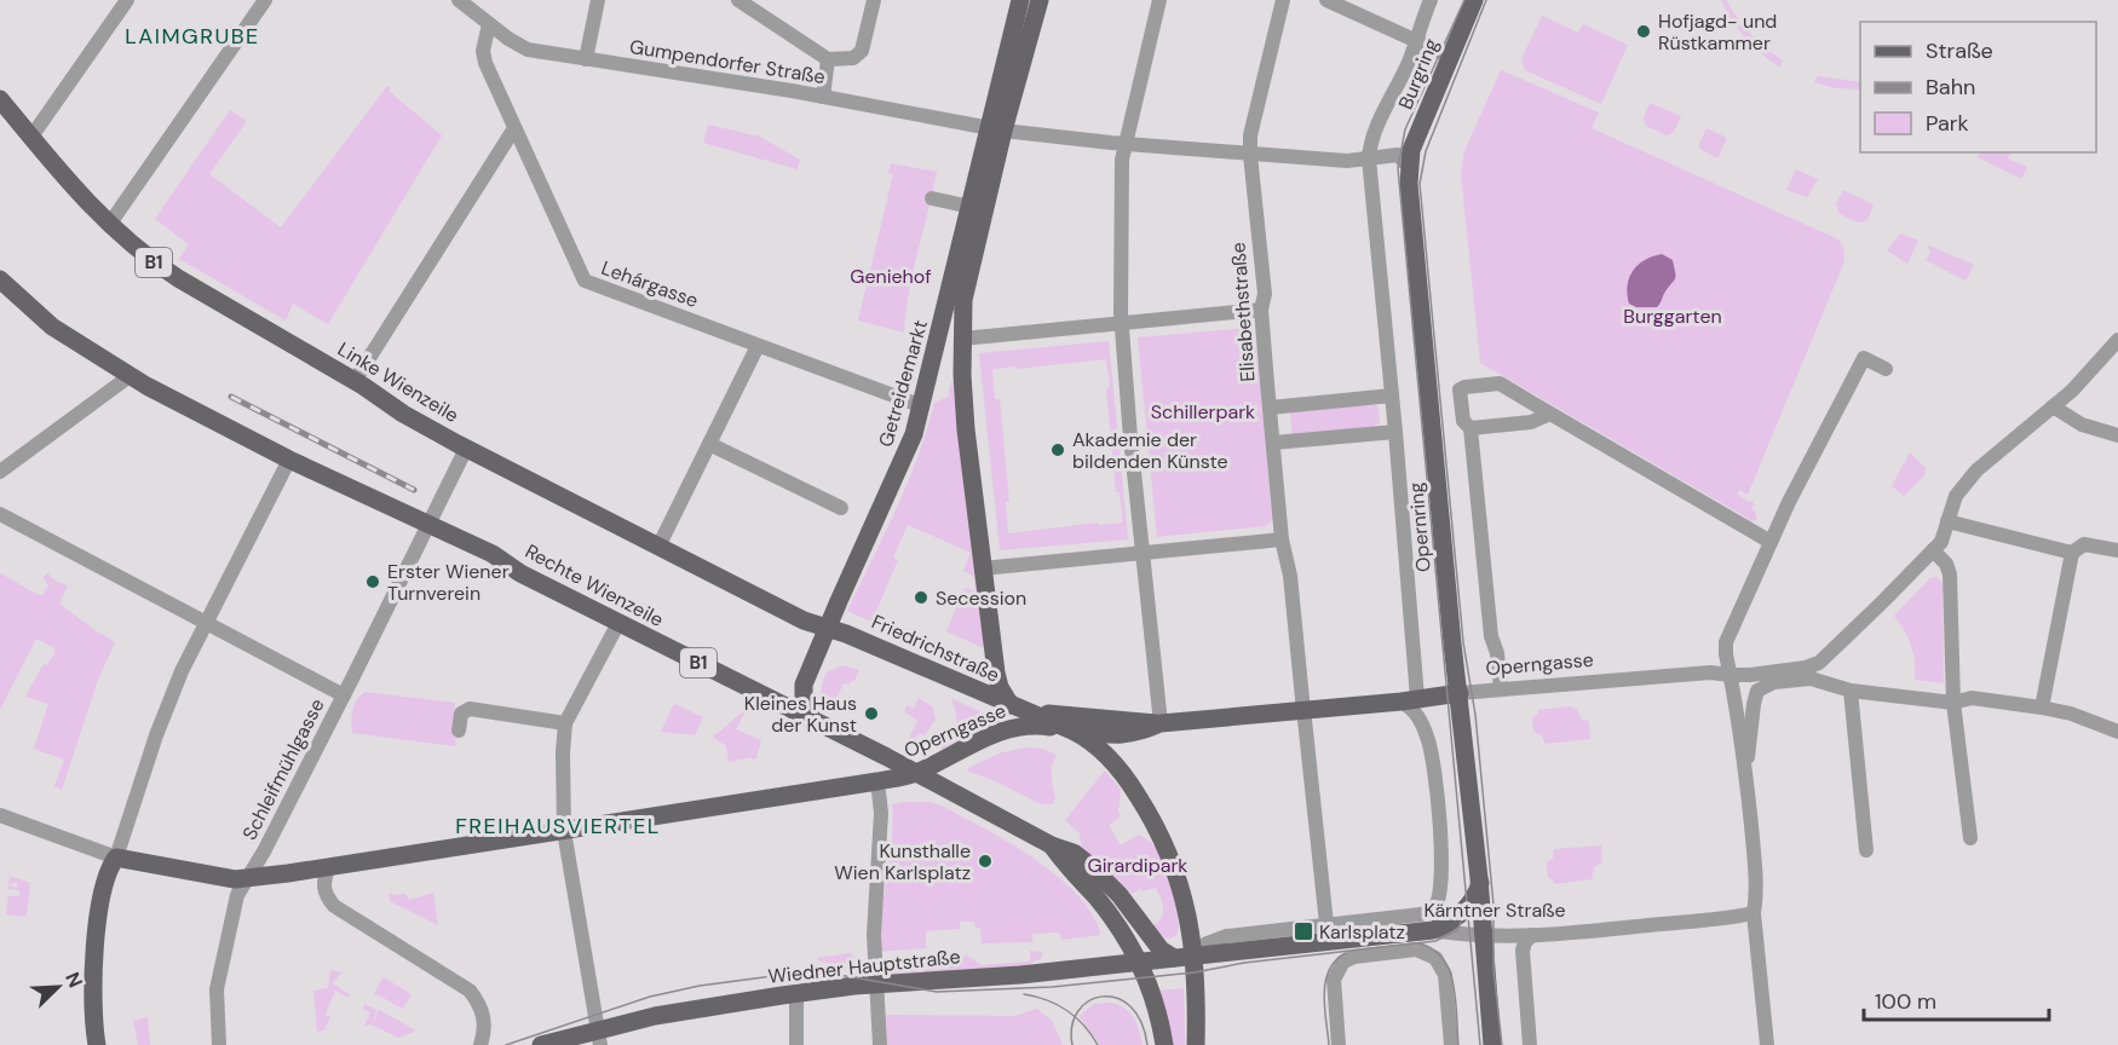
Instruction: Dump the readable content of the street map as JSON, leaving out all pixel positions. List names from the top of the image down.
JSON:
{
  "streets": {
    "main road": [
      "Burgring",
      "B1",
      "Linke Wienzeile",
      "Getreidemarkt",
      "Opernring",
      "Rechte Wienzeile",
      "Friedrichstraße",
      "Operngasse",
      "Kärntner Straße",
      "Wiedner Hauptstraße"
    ],
    "street": [
      "Gumpendorfer Straße",
      "Lehárgasse",
      "Elisabethstraße",
      "Schleifmühlgasse"
    ]
  },
  "crossings": [
    ["Gumpendorfer Straße", "Burgring"],
    ["Gumpendorfer Straße", "Lehárgasse"],
    ["Gumpendorfer Straße", "Elisabethstraße"],
    ["Gumpendorfer Straße", "Getreidemarkt"],
    ["Gumpendorfer Straße", "Opernring"],
    ["Burgring", "Opernring"],
    ["B1", "Rechte Wienzeile"],
    ["B1", "Friedrichstraße"],
    ["B1", "Kärntner Straße"],
    ["B1", "Wiedner Hauptstraße"],
    ["Lehárgasse", "Getreidemarkt"],
    ["Elisabethstraße", "Operngasse"],
    ["Elisabethstraße", "Kärntner Straße"],
    ["Linke Wienzeile", "Getreidemarkt"],
    ["Linke Wienzeile", "Friedrichstraße"],
    ["Linke Wienzeile", "Schleifmühlgasse"],
    ["Getreidemarkt", "Rechte Wienzeile"],
    ["Getreidemarkt", "Friedrichstraße"],
    ["Opernring", "Operngasse"],
    ["Opernring", "Kärntner Straße"],
    ["Rechte Wienzeile", "Operngasse"],
    ["Rechte Wienzeile", "Schleifmühlgasse"],
    ["Rechte Wienzeile", "Kärntner Straße"],
    ["Rechte Wienzeile", "Wiedner Hauptstraße"],
    ["Friedrichstraße", "Operngasse"],
    ["Friedrichstraße", "Kärntner Straße"],
    ["Operngasse", "Schleifmühlgasse"],
    ["Kärntner Straße", "Wiedner Hauptstraße"]
  ],
  "districts": ["LAIMGRUBE", "FREIHAUSVIERTEL"],
  "parks": [
    "Geniehof",
    "Burggarten",
    "Schillerpark",
    "Girardipark"
  ],
  "places": {
    "other": [
      "Hofjagd- und Rüstkammer",
      "Akademie der bildenden Künste",
      "Erster Wiener Turnverein",
      "Secession",
      "Kleines Haus der Kunst",
      "Kunsthalle Wien Karlsplatz"
    ],
    "transit": ["Karlsplatz"]
  },
  "legend": ["Straße", "Bahn", "Park"],
  "scale_bar": "100 m",
  "north": "top right"
}
